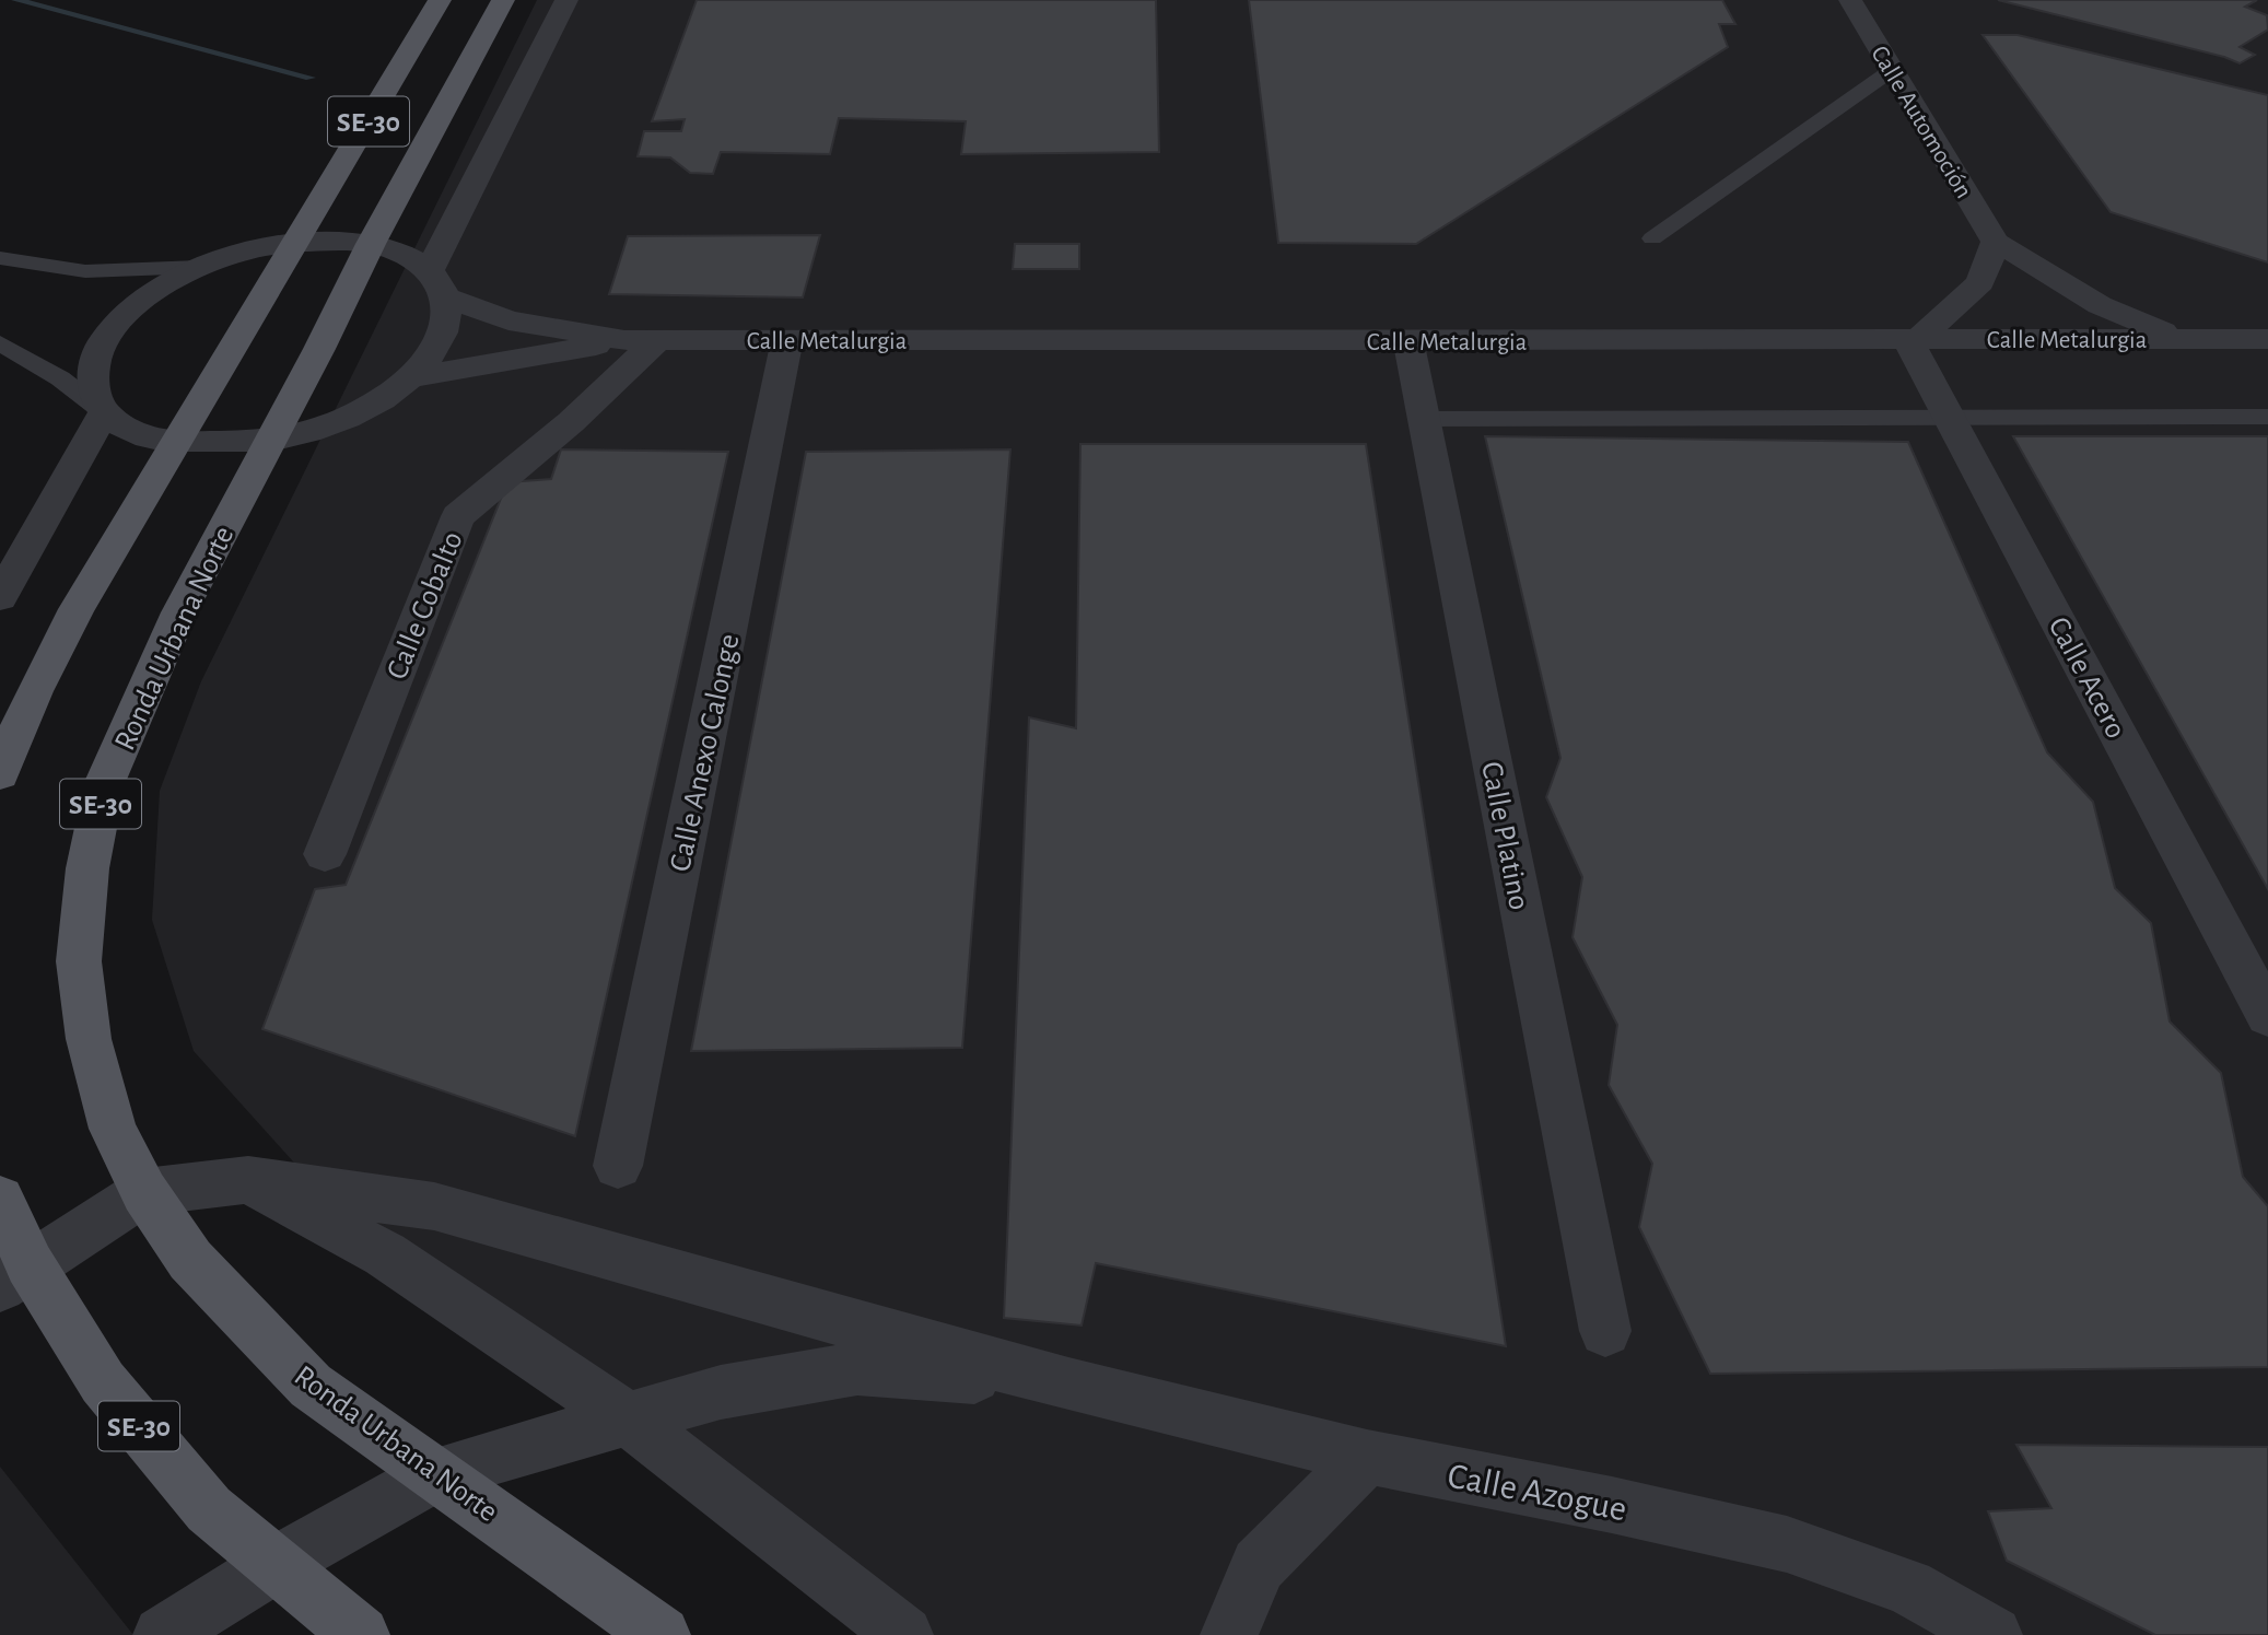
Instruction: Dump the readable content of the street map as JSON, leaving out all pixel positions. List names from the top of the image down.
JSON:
{
  "streets": {
    "main road": ["SE-30", "Ronda Urbana Norte"],
    "street": [
      "Calle Automoción",
      "Calle Metalurgia",
      "Calle Cobalto",
      "Calle Acero",
      "Calle Anexo Calonge",
      "Calle Platino",
      "Calle Azogue"
    ]
  },
  "crossings": [
    ["Calle Metalurgia", "Calle Cobalto"],
    ["Calle Metalurgia", "Calle Acero"],
    ["Calle Metalurgia", "Calle Anexo Calonge"],
    ["Calle Metalurgia", "Calle Platino"]
  ]
}
